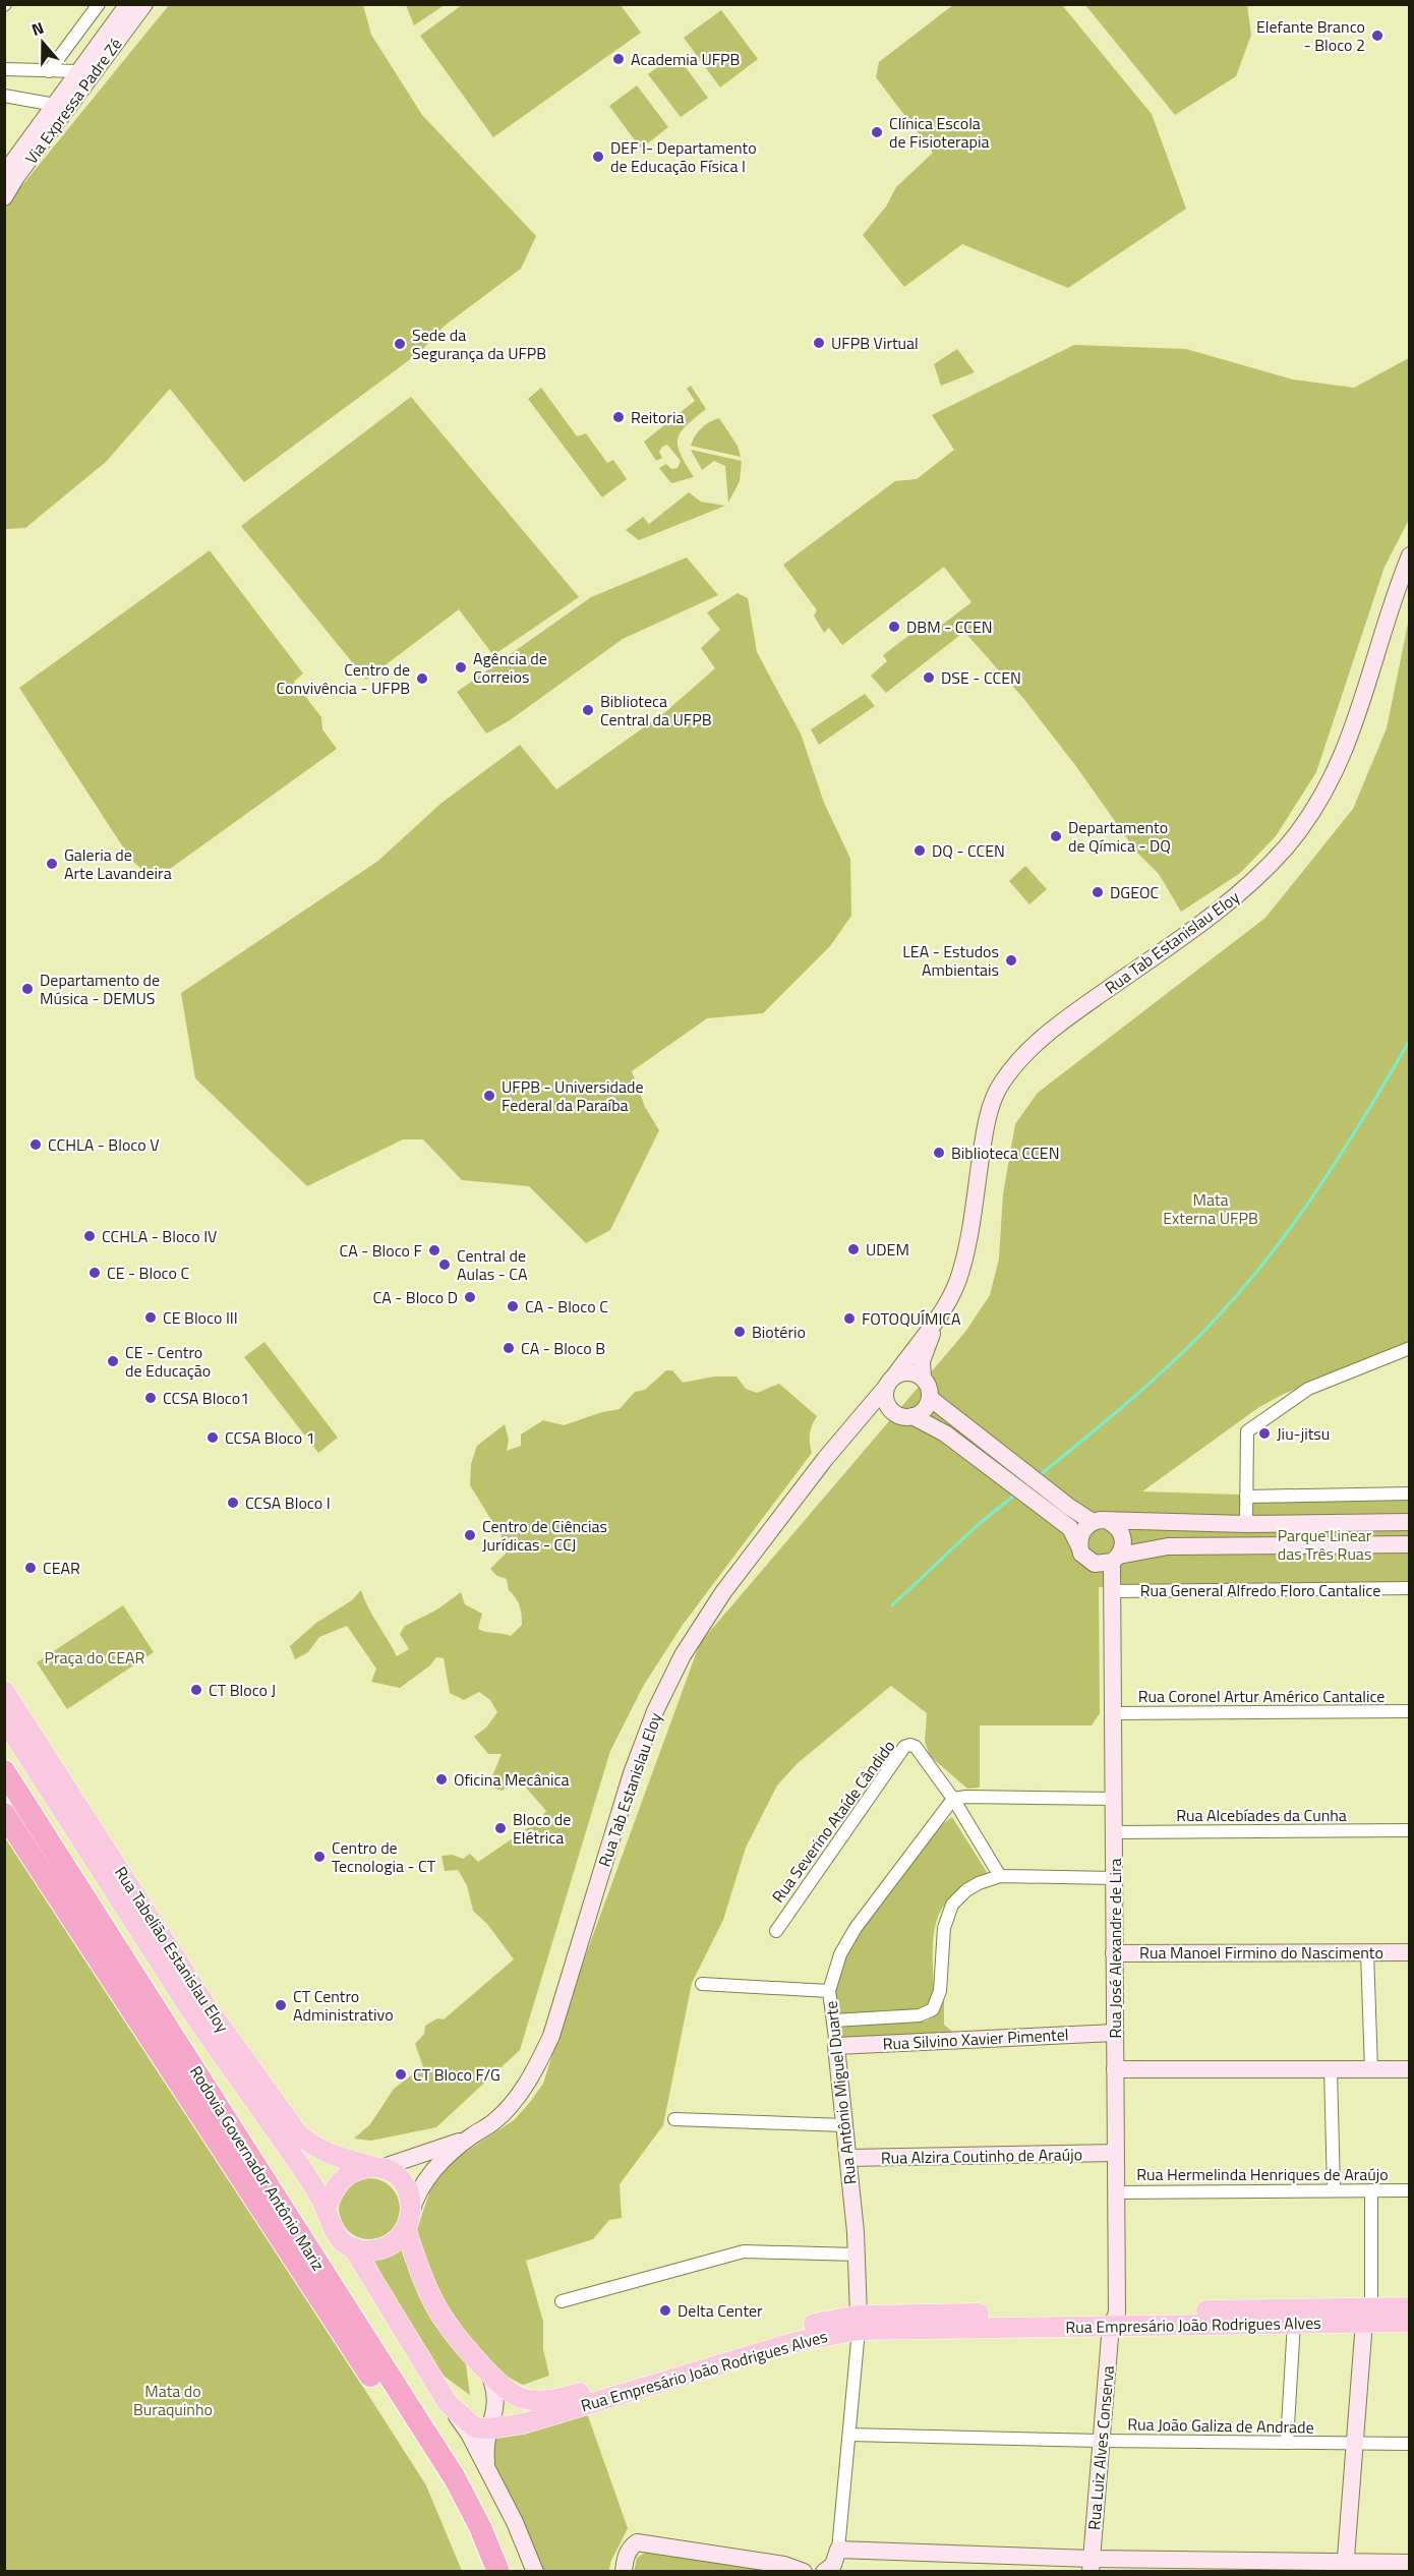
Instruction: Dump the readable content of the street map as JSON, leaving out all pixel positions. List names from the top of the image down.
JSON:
{
  "streets": {
    "highway": ["Rodovia Governador Antônio Mariz"],
    "main road": ["Rua Tabelião Estanislau Eloy", "Rua Empresário João Rodrigues Alves"],
    "street": [
      "Via Expressa Padre Zé",
      "Rua Tab Estanislau Eloy",
      "Rua General Alfredo Floro Cantalice",
      "Rua Coronel Artur Américo Cantalice",
      "Rua Alcebíades da Cunha",
      "Rua Severino Ataíde Cândido",
      "Rua José Alexandre de Lira",
      "Rua Manoel Firmino do Nascimento",
      "Rua Silvino Xavier Pimentel",
      "Rua Antônio Miguel Duarte",
      "Rua Alzira Coutinho de Araújo",
      "Rua Hermelinda Henriques de Araújo",
      "Rua João Galiza de Andrade",
      "Rua Luiz Alves Conserva"
    ]
  },
  "crossings": [
    ["Rua Tab Estanislau Eloy", "Rua Tabelião Estanislau Eloy"],
    ["Rua Tab Estanislau Eloy", "Rua Empresário João Rodrigues Alves"],
    ["Rua General Alfredo Floro Cantalice", "Rua José Alexandre de Lira"],
    ["Rua Coronel Artur Américo Cantalice", "Rua José Alexandre de Lira"],
    ["Rua Alcebíades da Cunha", "Rua José Alexandre de Lira"],
    ["Rua Severino Ataíde Cândido", "Rua Antônio Miguel Duarte"],
    ["Rua José Alexandre de Lira", "Rua Manoel Firmino do Nascimento"],
    ["Rua José Alexandre de Lira", "Rua Silvino Xavier Pimentel"],
    ["Rua José Alexandre de Lira", "Rua Alzira Coutinho de Araújo"],
    ["Rua José Alexandre de Lira", "Rua Hermelinda Henriques de Araújo"],
    ["Rua José Alexandre de Lira", "Rua Empresário João Rodrigues Alves"],
    ["Rua José Alexandre de Lira", "Rua Luiz Alves Conserva"],
    ["Rua Tabelião Estanislau Eloy", "Rua Empresário João Rodrigues Alves"],
    ["Rua Silvino Xavier Pimentel", "Rua Antônio Miguel Duarte"],
    ["Rua Antônio Miguel Duarte", "Rua Alzira Coutinho de Araújo"],
    ["Rua Antônio Miguel Duarte", "Rua Empresário João Rodrigues Alves"],
    ["Rua Antônio Miguel Duarte", "Rua João Galiza de Andrade"],
    ["Rua Empresário João Rodrigues Alves", "Rua Luiz Alves Conserva"],
    ["Rua João Galiza de Andrade", "Rua Luiz Alves Conserva"]
  ],
  "parks": [
    "Mata Externa UFPB",
    "Parque Linear das Três Ruas",
    "Praça do CEAR",
    "Mata do Buraquinho"
  ],
  "places": [
    "Elefante Branco - Bloco 2",
    "Academia UFPB",
    "Clínica Escola de Fisioterapia",
    "DEF I- Departamento de Educação Física I",
    "UFPB Virtual",
    "Sede da Segurança da UFPB",
    "Reitoria",
    "DBM - CCEN",
    "Agência de Correios",
    "DSE - CCEN",
    "Centro de Convivência - UFPB",
    "Biblioteca Central da UFPB",
    "Departamento de Qímica - DQ",
    "DQ - CCEN",
    "Galeria de Arte Lavandeira",
    "DGEOC",
    "LEA - Estudos Ambientais",
    "Departamento de Música - DEMUS",
    "UFPB - Universidade Federal da Paraíba",
    "CCHLA - Bloco V",
    "Biblioteca CCEN",
    "CCHLA - Bloco IV",
    "UDEM",
    "CA - Bloco F",
    "Central de Aulas - CA",
    "CE - Bloco C",
    "CA - Bloco D",
    "CA - Bloco C",
    "CE Bloco III",
    "FOTOQUÍMICA",
    "Biotério",
    "CA - Bloco B",
    "CE - Centro de Educação",
    "CCSA Bloco1",
    "Jiu-jitsu",
    "CCSA Bloco 1",
    "CCSA Bloco I",
    "Centro de Ciências Jurídicas - CCJ",
    "CEAR",
    "CT Bloco J",
    "Oficina Mecânica",
    "Bloco de Elétrica",
    "Centro de Tecnologia - CT",
    "CT Centro Administrativo",
    "CT Bloco F/G",
    "Delta Center"
  ],
  "north": "top"
}
